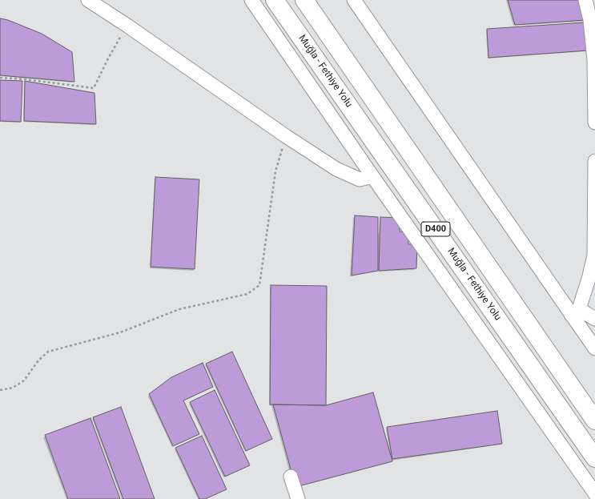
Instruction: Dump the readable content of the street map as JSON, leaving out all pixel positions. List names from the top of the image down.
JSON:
{
  "streets": {
    "highway": ["Muğla - Fethiye Yolu", "D400"]
  }
}
